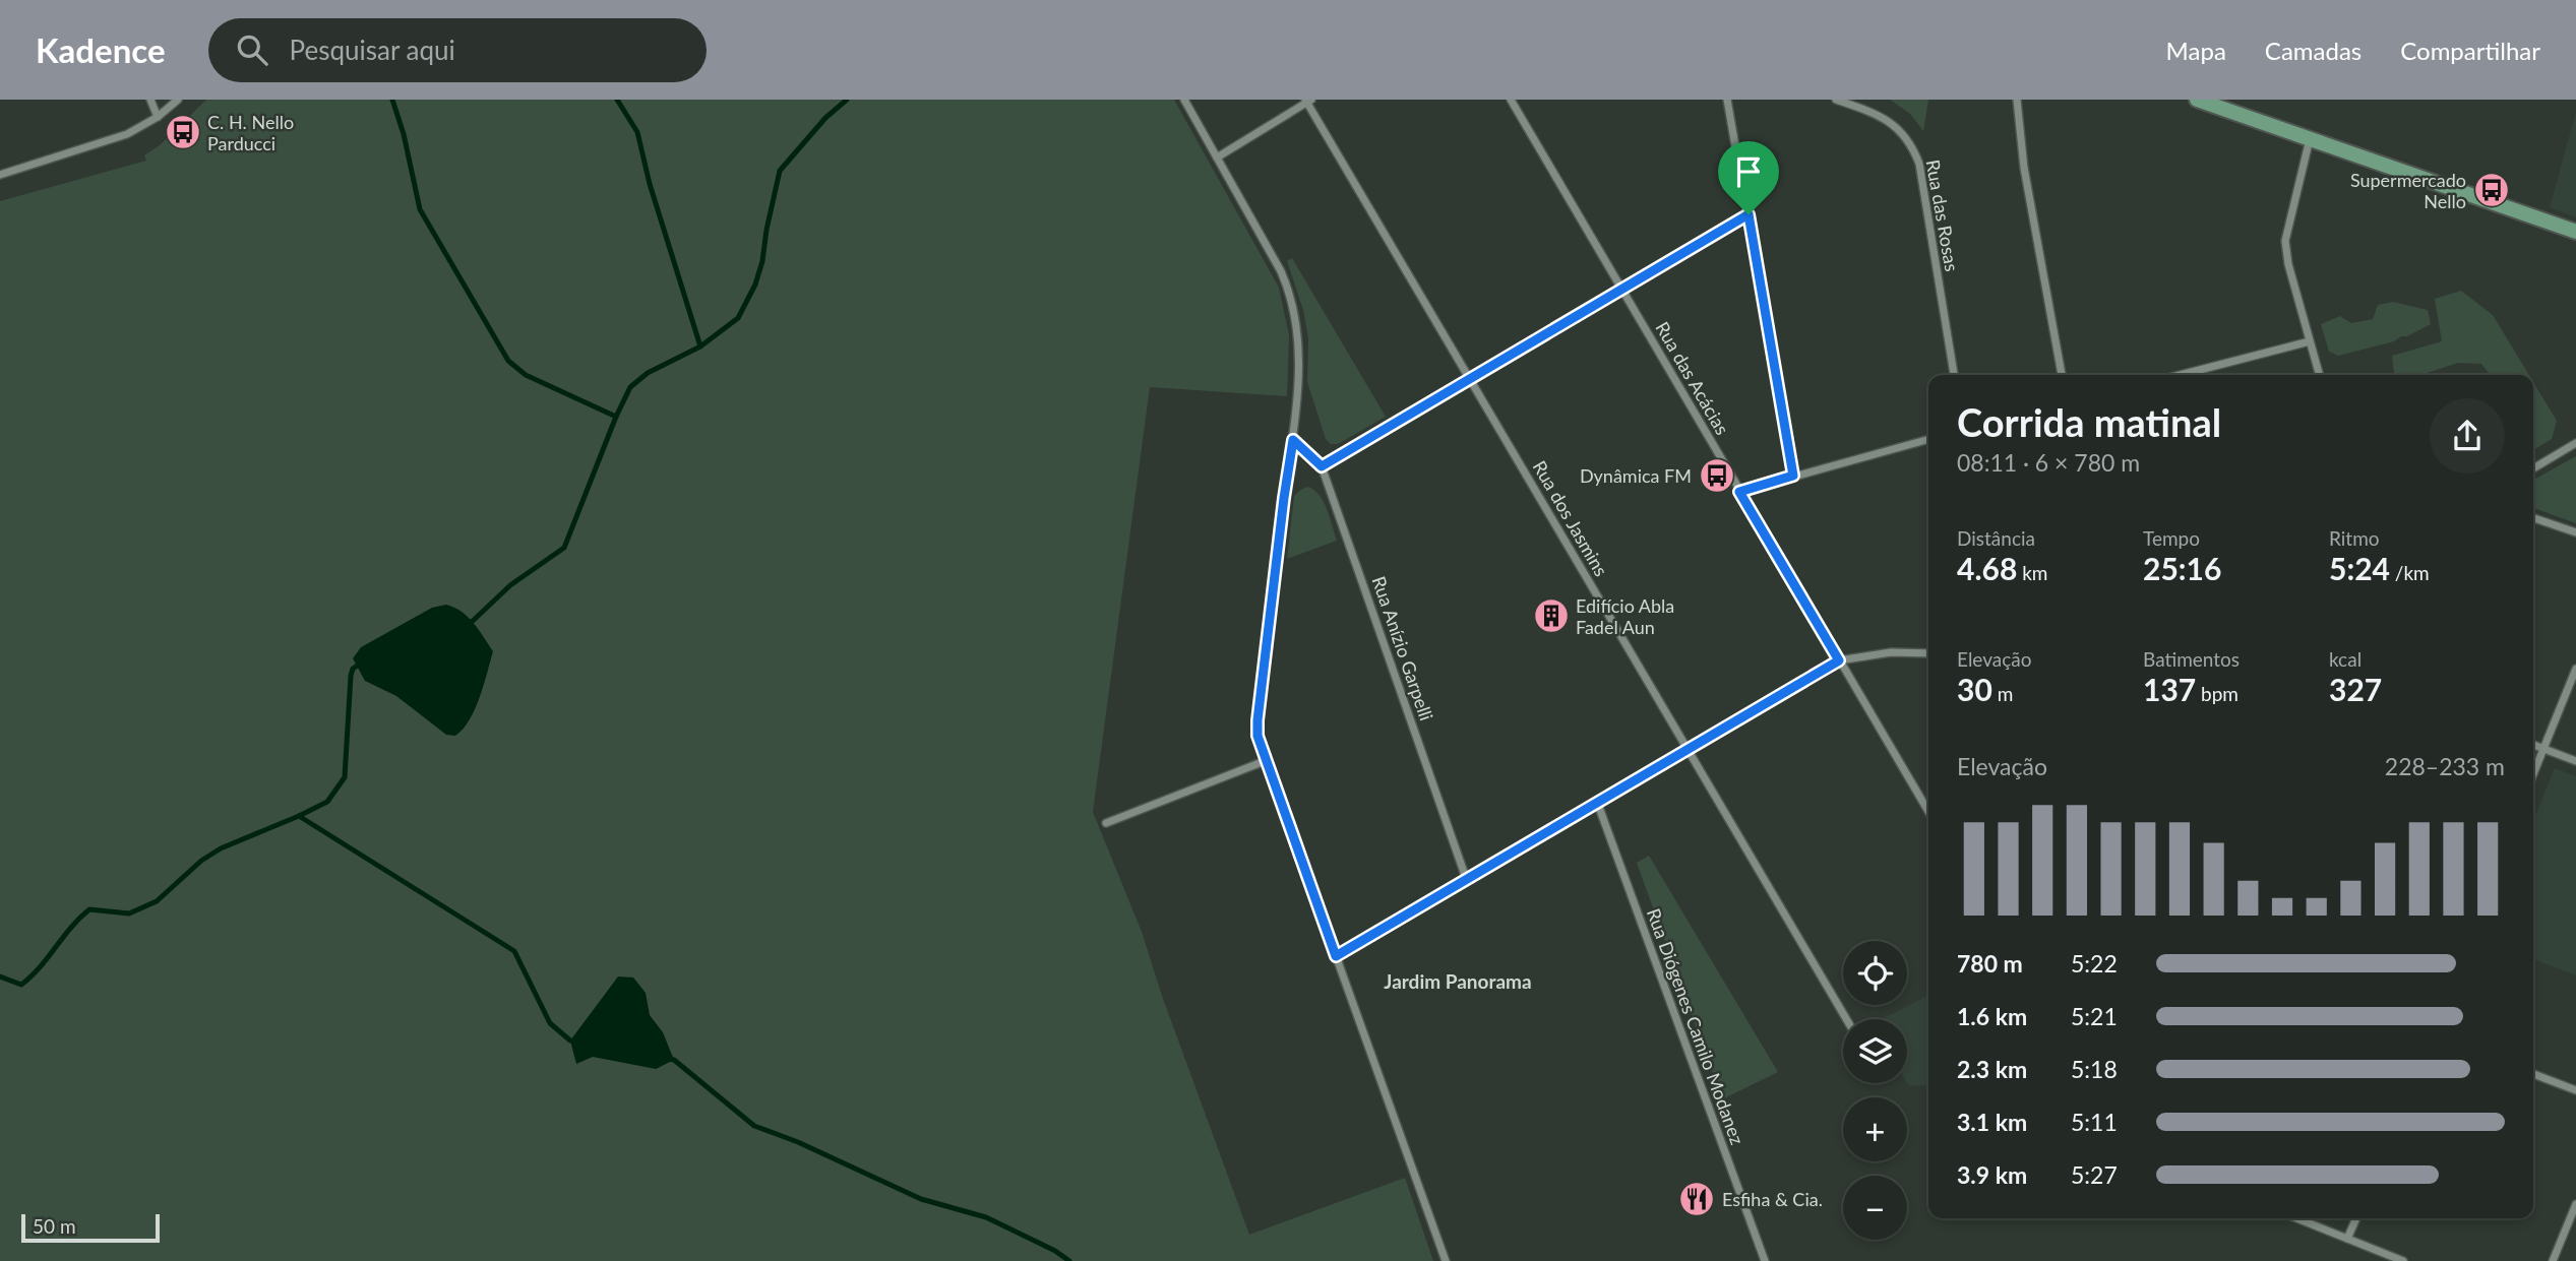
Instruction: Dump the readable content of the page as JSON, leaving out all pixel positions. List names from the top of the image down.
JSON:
{
  "streets": {
    "street": [
      "Rua das Rosas",
      "Rua das Acácias",
      "Rua dos Jasmins",
      "Rua Anízio Garpelli",
      "Rua Diógenes Camilo Modanez"
    ]
  },
  "districts": ["Jardim Panorama"],
  "places": {
    "bus stop": ["C. H. Nello Parducci", "Supermercado Nello", "Dynâmica FM"],
    "building": ["Edifício Abla Fadel Aun"],
    "restaurant": ["Esfiha & Cia."]
  },
  "scale_bar": "50 m",
  "page": {
    "header": "Kadence",
    "search": "Pesquisar aqui",
    "nav": ["Mapa", "Camadas", "Compartilhar"],
    "heading": ["Corrida matinal", "08:11 · 6 × 780 m"],
    "stats": [
      ["Distância", "4.68 km"],
      ["Tempo", "25:16"],
      ["Ritmo", "5:24 /km"],
      ["Elevação", "30 m"],
      ["Batimentos", "137 bpm"],
      ["kcal", "327"]
    ],
    "chart": ["Elevação", "228–233 m"],
    "list": [
      {
        "name": "780 m",
        "note": "5:22"
      },
      {
        "name": "1.6 km",
        "note": "5:21"
      },
      {
        "name": "2.3 km",
        "note": "5:18"
      },
      {
        "name": "3.1 km",
        "note": "5:11"
      },
      {
        "name": "3.9 km",
        "note": "5:27"
      }
    ],
    "map_buttons": ["+", "−"],
    "scale": "50 m"
  }
}
